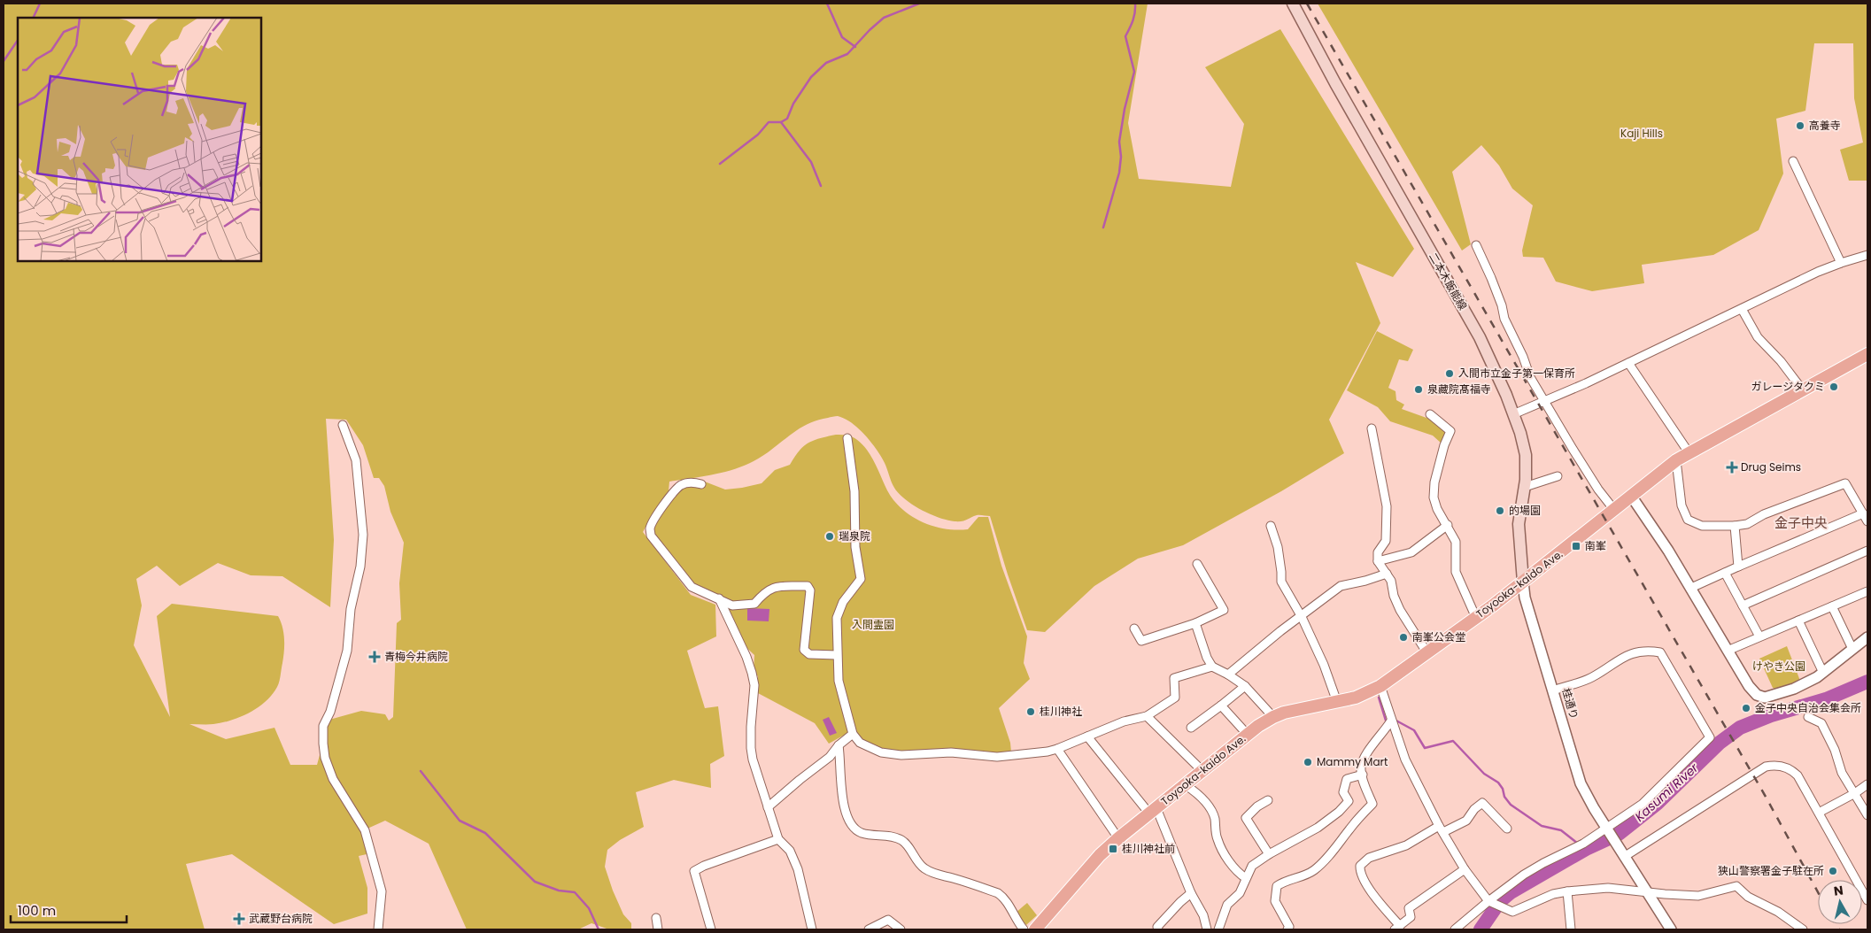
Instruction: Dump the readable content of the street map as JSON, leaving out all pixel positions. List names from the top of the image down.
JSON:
{
  "streets": {
    "main road": ["二本木飯能線", "Toyooka-kaido Ave."],
    "street": ["桂通り"]
  },
  "crossings": [
    ["二本木飯能線", "Toyooka-kaido Ave."],
    ["二本木飯能線", "桂通り"],
    ["Toyooka-kaido Ave.", "桂通り"]
  ],
  "districts": ["金子中央"],
  "water": ["Kasumi River"],
  "parks": ["Kaji Hills", "入間霊園", "けやき公園"],
  "places": {
    "other": [
      "高養寺",
      "入間市立金子第一保育所",
      "ガレージタクミ",
      "泉藏院髙福寺",
      "的場園",
      "瑞泉院",
      "南峯公会堂",
      "金子中央自治会集会所",
      "桂川神社",
      "Mammy Mart",
      "狭山警察署金子駐在所"
    ],
    "health": ["Drug Seims", "青梅今井病院", "武蔵野台病院"],
    "transit": ["南峯", "桂川神社前"]
  },
  "scale_bar": "100 m",
  "north": "top"
}
